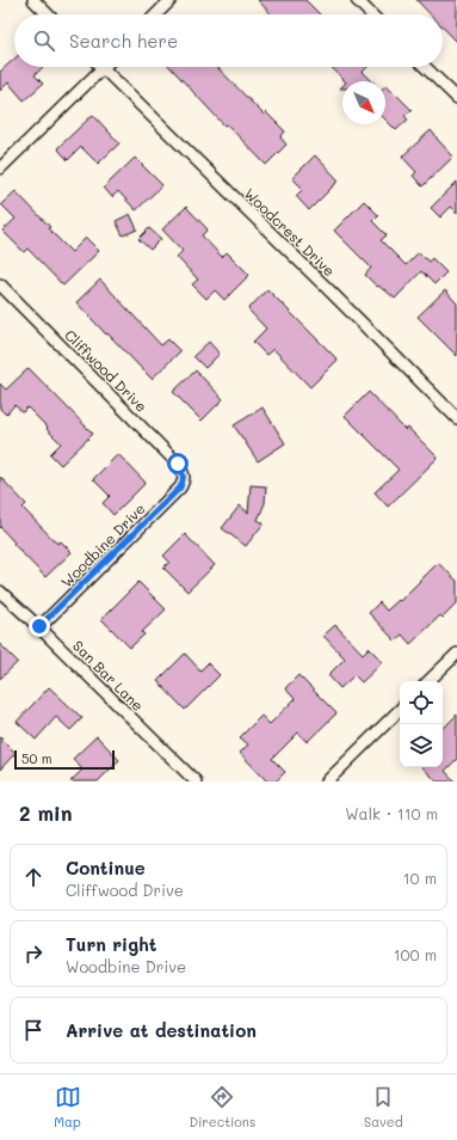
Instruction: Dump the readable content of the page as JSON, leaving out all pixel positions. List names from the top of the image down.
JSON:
{
  "streets": {
    "street": [
      "Woodcrest Drive",
      "Cliffwood Drive",
      "Woodbine Drive",
      "San Bar Lane"
    ]
  },
  "crossings": [
    ["Cliffwood Drive", "Woodbine Drive"],
    ["Woodbine Drive", "San Bar Lane"]
  ],
  "scale_bar": "50 m",
  "north": "bottom right",
  "page": {
    "search": "Search here",
    "scale": "50 m",
    "heading": ["2 min", "Walk · 110 m"],
    "list": [
      ["Continue", "Cliffwood Drive", "10 m"],
      ["Turn right", "Woodbine Drive", "100 m"],
      "Arrive at destination"
    ],
    "nav": ["Map", "Directions", "Saved"]
  }
}
